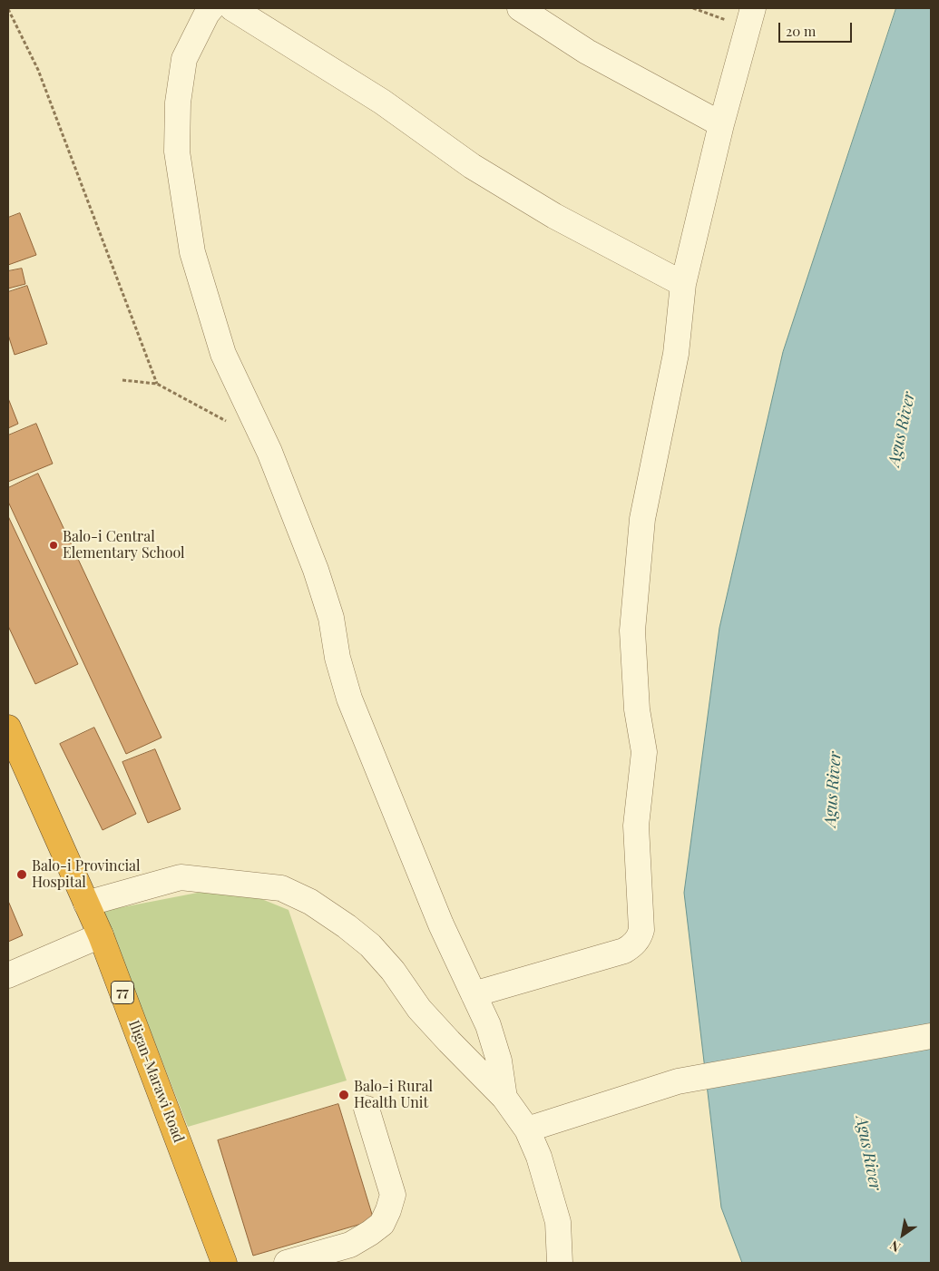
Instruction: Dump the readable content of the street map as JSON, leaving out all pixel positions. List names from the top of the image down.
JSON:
{
  "streets": {
    "highway": ["77", "Iligan-Marawi Road"]
  },
  "water": ["Agus River"],
  "places": ["Balo-i Central Elementary School", "Balo-i Provincial Hospital", "Balo-i Rural Health Unit"],
  "scale_bar": "20 m",
  "north": "bottom left"
}
